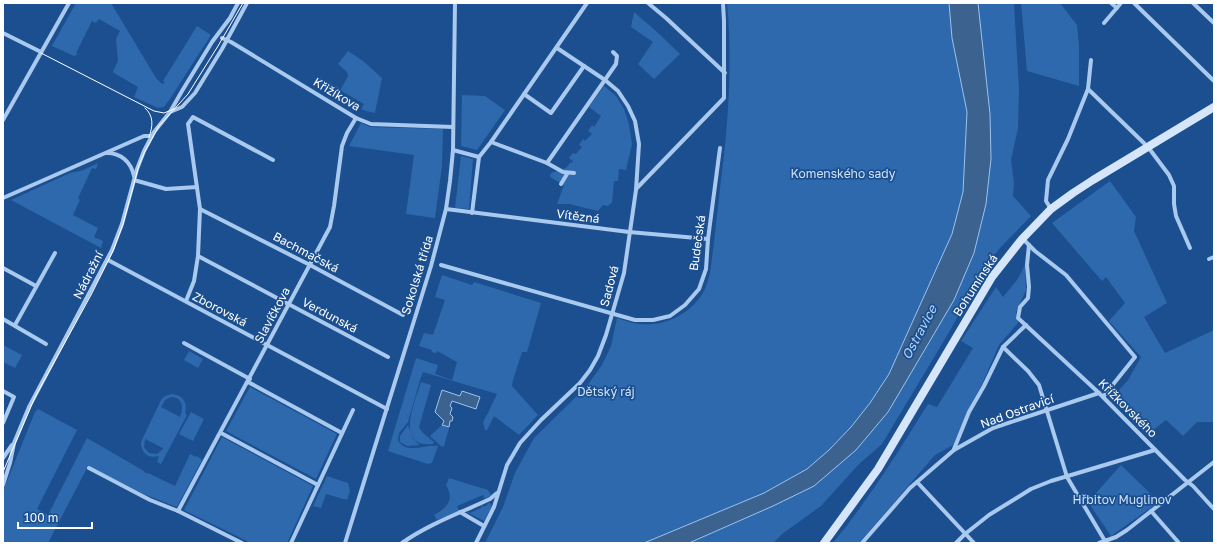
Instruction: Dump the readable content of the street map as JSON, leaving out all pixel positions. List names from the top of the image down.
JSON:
{
  "streets": {
    "main road": ["Bohumínská"],
    "street": [
      "Křižíkova",
      "Vítězná",
      "Budečská",
      "Bachmačská",
      "Nádražní",
      "Sokolská třída",
      "Sadová",
      "Zborovská",
      "Slavíčkova",
      "Verdunská",
      "Křížkovského",
      "Nad Ostravicí"
    ]
  },
  "crossings": [
    ["Křižíkova", "Nádražní"],
    ["Křižíkova", "Sokolská třída"],
    ["Křižíkova", "Slavíčkova"],
    ["Vítězná", "Budečská"],
    ["Vítězná", "Sokolská třída"],
    ["Vítězná", "Sadová"],
    ["Budečská", "Sadová"],
    ["Bachmačská", "Slavíčkova"],
    ["Nádražní", "Zborovská"],
    ["Sokolská třída", "Zborovská"],
    ["Zborovská", "Slavíčkova"],
    ["Slavíčkova", "Verdunská"],
    ["Křížkovského", "Nad Ostravicí"]
  ],
  "water": ["Ostravice"],
  "parks": ["Komenského sady", "Dětský ráj", "Hřbitov Muglinov"],
  "scale_bar": "100 m"
}
